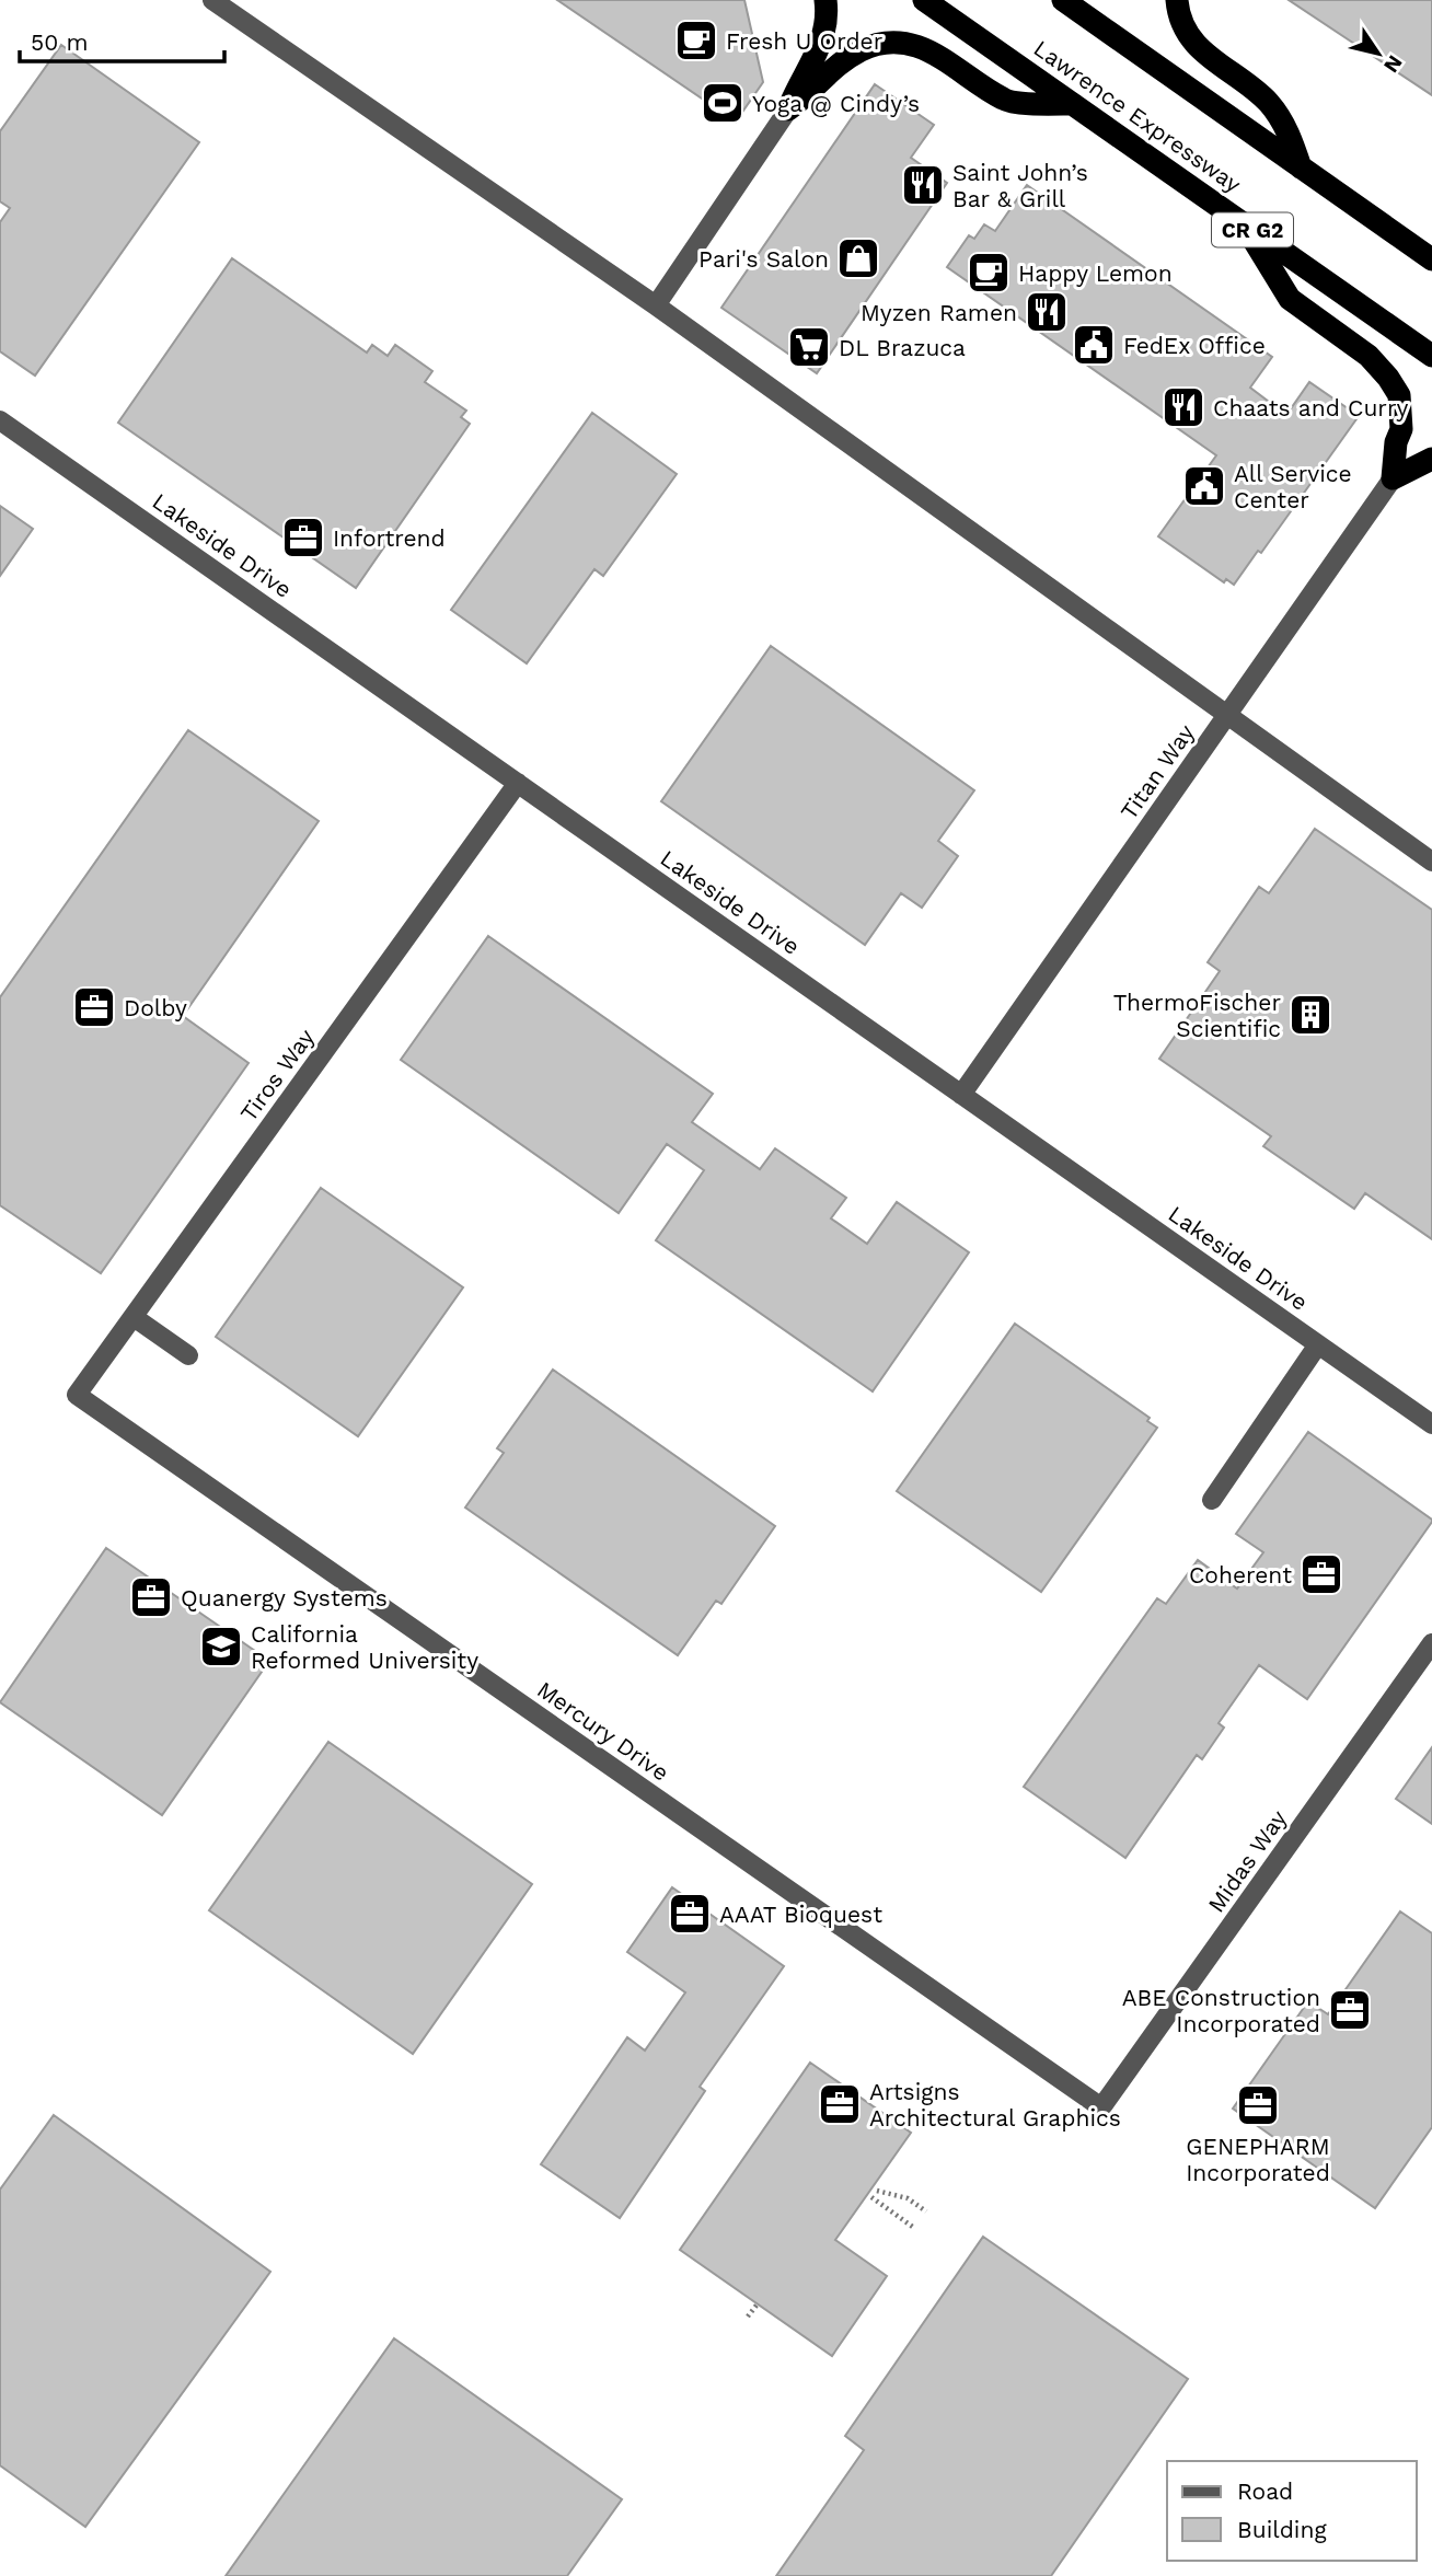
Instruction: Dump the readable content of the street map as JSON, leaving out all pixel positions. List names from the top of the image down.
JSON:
{
  "streets": {
    "highway": ["Lawrence Expressway", "CR G2"],
    "street": [
      "Lakeside Drive",
      "Titan Way",
      "Tiros Way",
      "Mercury Drive",
      "Midas Way"
    ]
  },
  "crossings": [
    ["Lakeside Drive", "Titan Way"],
    ["Lakeside Drive", "Tiros Way"],
    ["Tiros Way", "Mercury Drive"],
    ["Mercury Drive", "Midas Way"]
  ],
  "places": {
    "cafe": ["Fresh U Order", "Happy Lemon"],
    "sports": ["Yoga @ Cindy’s"],
    "restaurant": ["Saint John’s Bar & Grill", "Myzen Ramen", "Chaats and Curry"],
    "shop": ["Pari's Salon"],
    "public building": ["FedEx Office", "All Service Center"],
    "supermarket": ["DL Brazuca"],
    "office": [
      "Infortrend",
      "Dolby",
      "Coherent",
      "Quanergy Systems",
      "AAAT Bioquest",
      "ABE Construction Incorporated",
      "Artsigns Architectural Graphics",
      "GENEPHARM Incorporated"
    ],
    "building": ["ThermoFischer Scientific"],
    "school or university": ["California Reformed University"]
  },
  "legend": ["Road", "Building"],
  "scale_bar": "50 m",
  "north": "bottom right"
}
